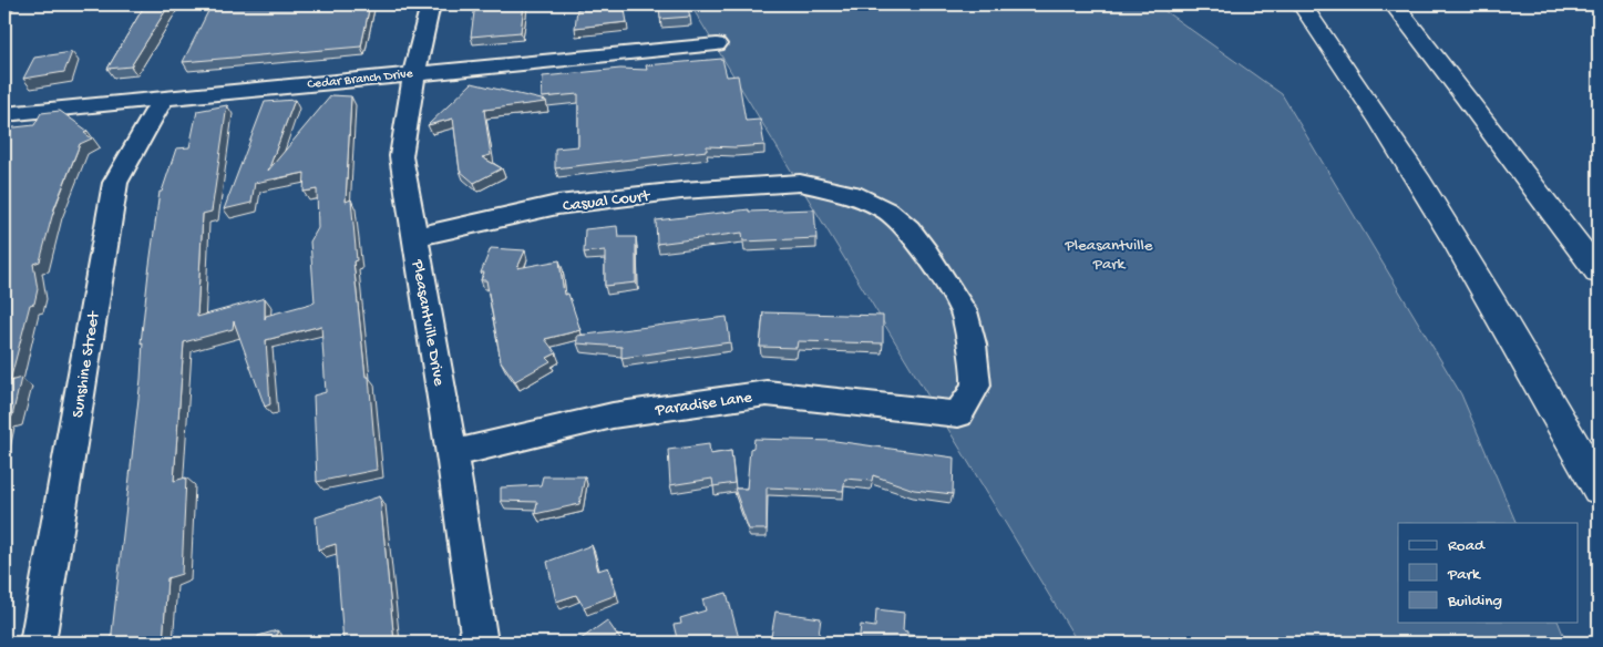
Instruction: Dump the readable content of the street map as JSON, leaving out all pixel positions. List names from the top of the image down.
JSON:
{
  "streets": {
    "street": [
      "Cedar Branch Drive",
      "Casual Court",
      "Pleasantville Drive",
      "Sunshine Street",
      "Paradise Lane"
    ]
  },
  "crossings": [
    ["Cedar Branch Drive", "Pleasantville Drive"],
    ["Cedar Branch Drive", "Sunshine Street"],
    ["Casual Court", "Pleasantville Drive"],
    ["Casual Court", "Paradise Lane"],
    ["Pleasantville Drive", "Paradise Lane"]
  ],
  "parks": ["Pleasantville Park"],
  "legend": ["Road", "Park", "Building"]
}
